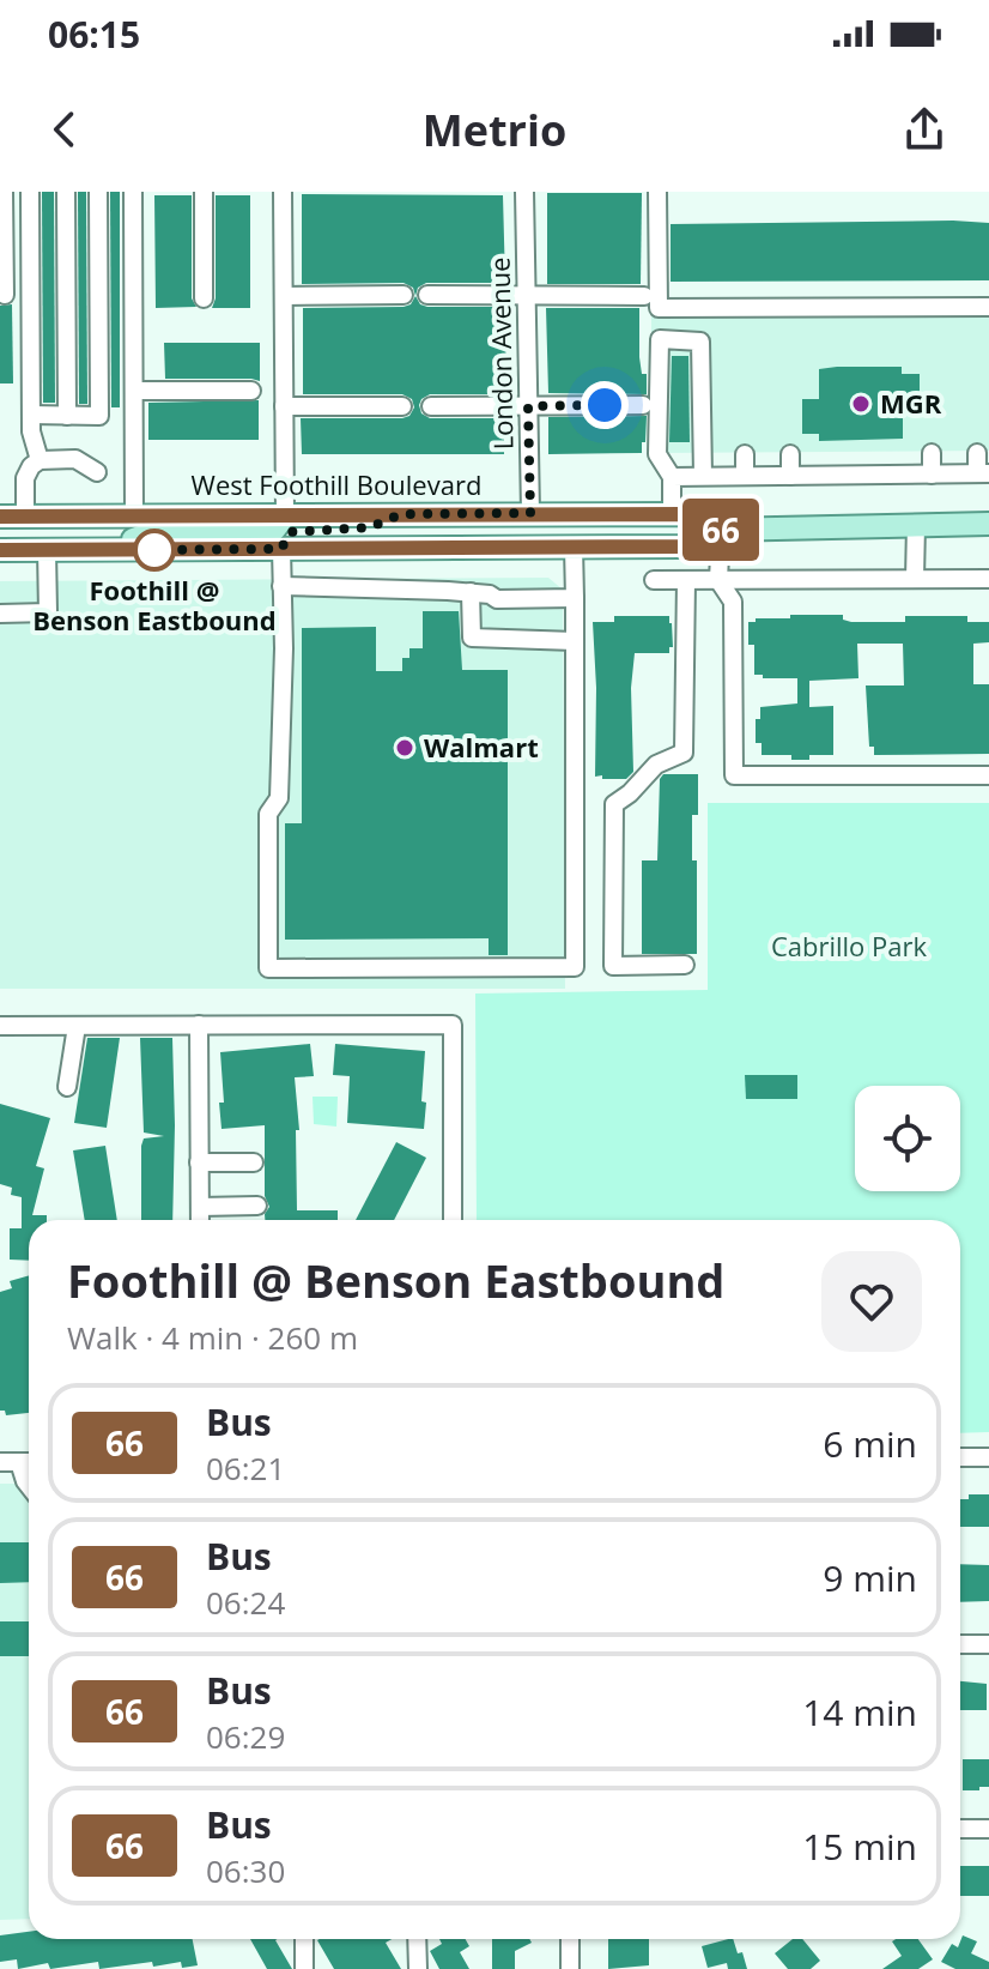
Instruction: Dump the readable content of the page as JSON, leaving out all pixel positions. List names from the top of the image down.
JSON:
{
  "streets": {
    "main road": ["West Foothill Boulevard"],
    "street": ["London Avenue"]
  },
  "crossings": [
    ["London Avenue", "West Foothill Boulevard"]
  ],
  "parks": ["Cabrillo Park"],
  "places": ["MGR", "Foothill @ Benson Eastbound", "Walmart"],
  "lines": ["bus line 66"],
  "page": {
    "status": "06:15",
    "header": "Metrio",
    "on_map": "66",
    "heading": ["Foothill @ Benson Eastbound", "Walk · 4 min · 260 m"],
    "list": [
      {
        "mark": "66",
        "name": "Bus",
        "note": "06:21",
        "value": "6 min"
      },
      {
        "mark": "66",
        "name": "Bus",
        "note": "06:24",
        "value": "9 min"
      },
      {
        "mark": "66",
        "name": "Bus",
        "note": "06:29",
        "value": "14 min"
      },
      {
        "mark": "66",
        "name": "Bus",
        "note": "06:30",
        "value": "15 min"
      }
    ]
  }
}
